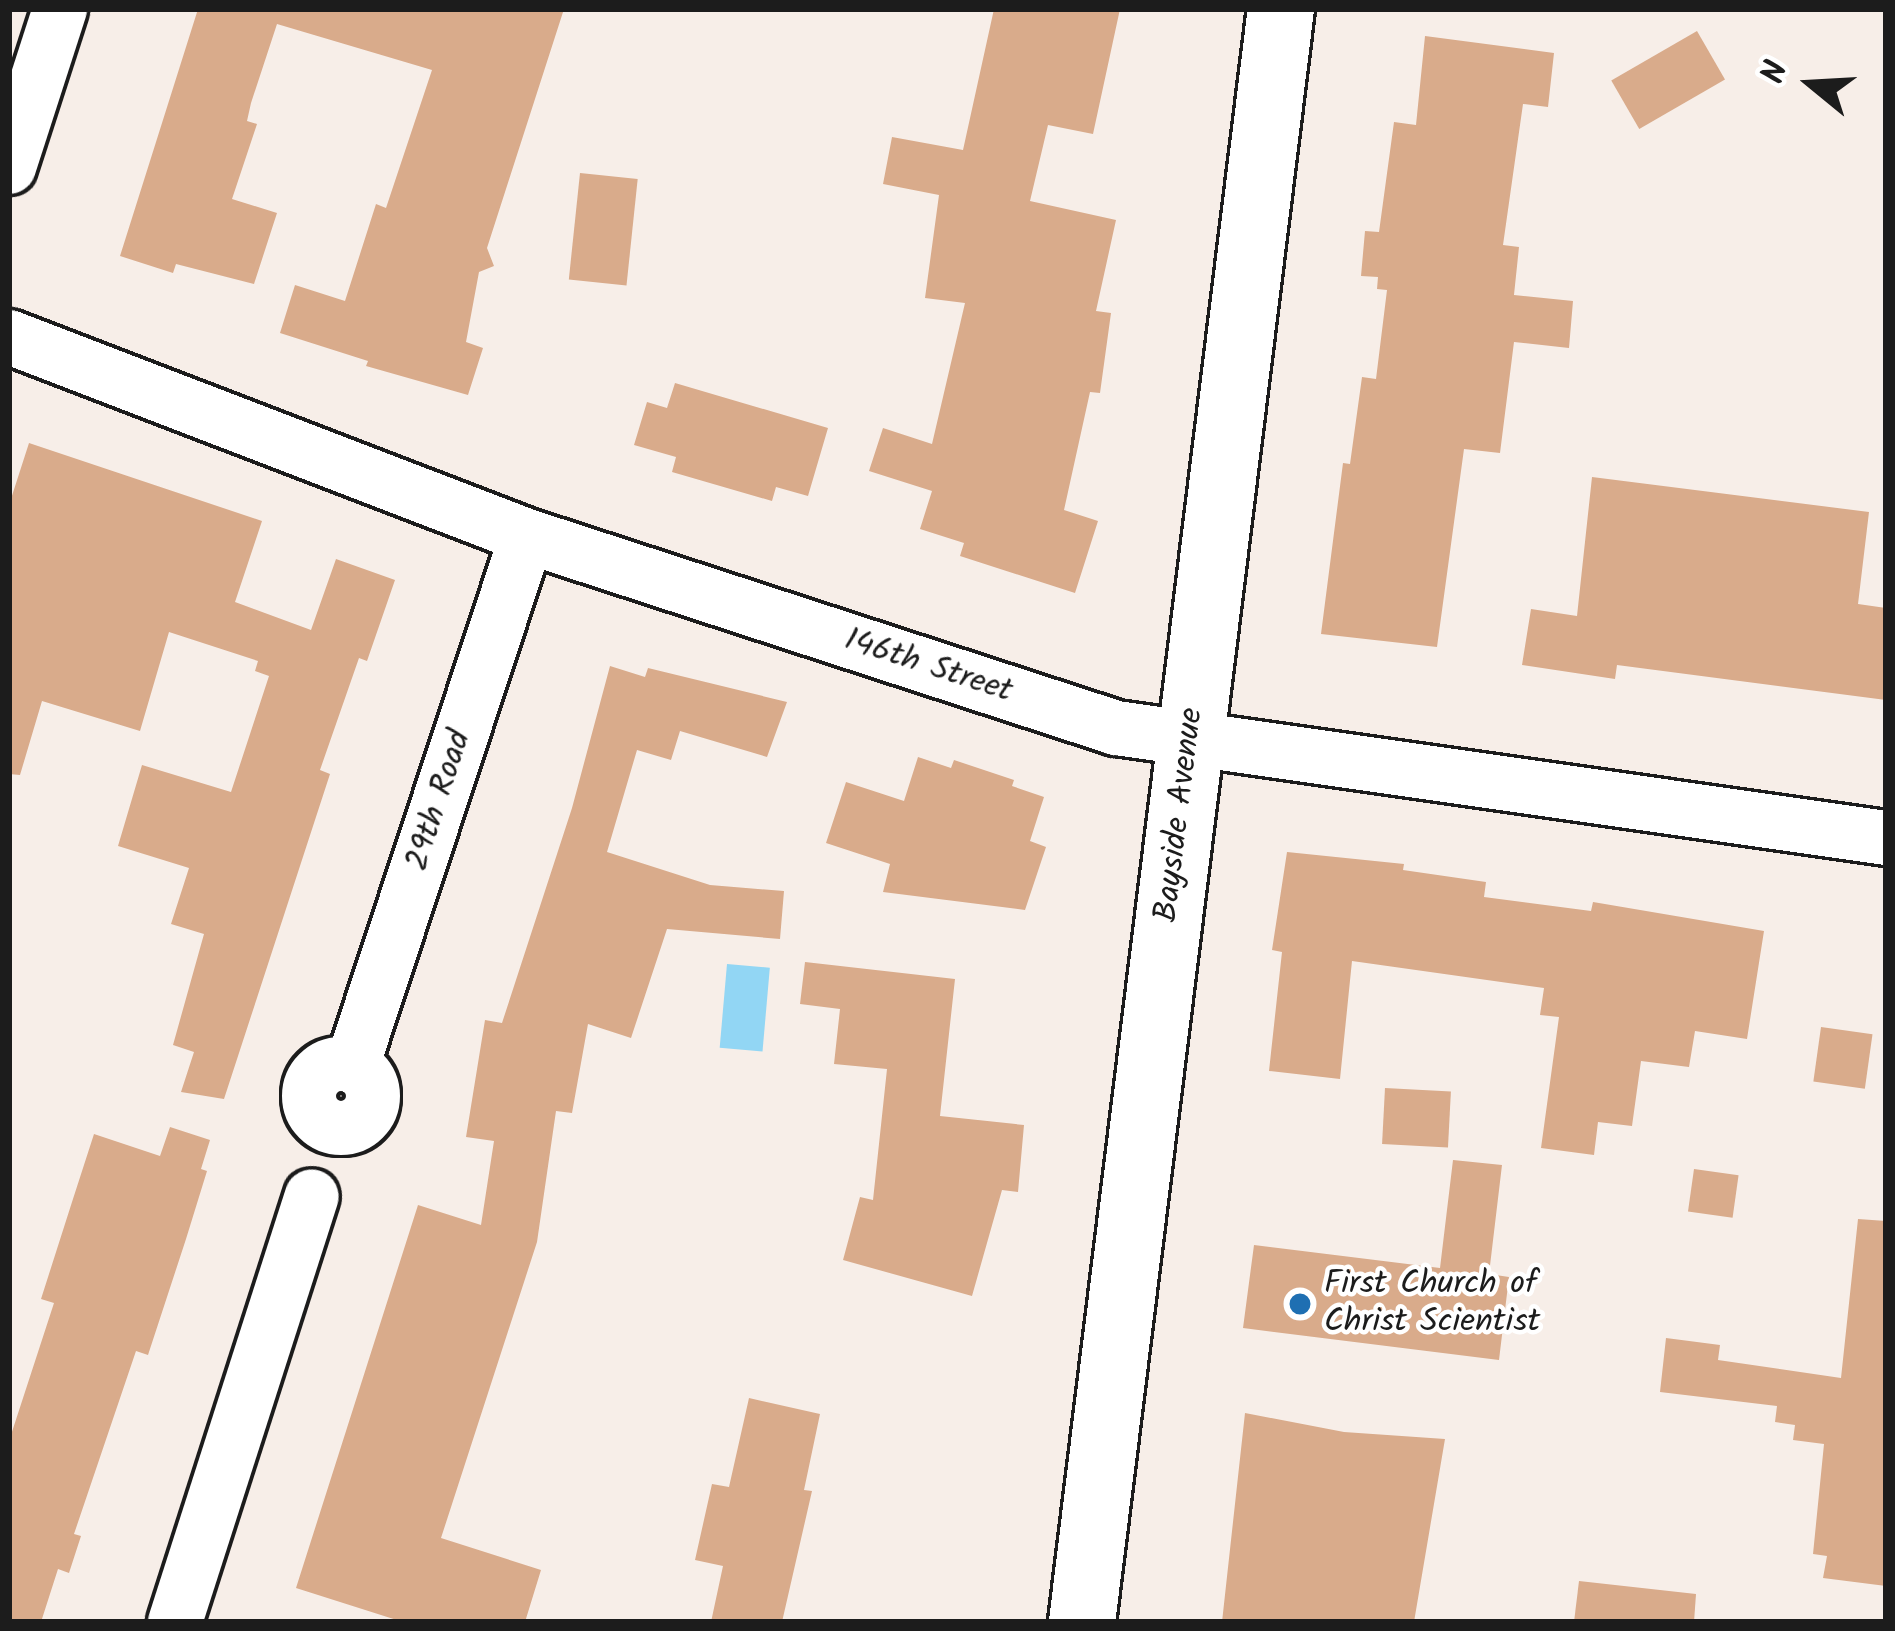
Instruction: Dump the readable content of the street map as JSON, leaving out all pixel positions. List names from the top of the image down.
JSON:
{
  "streets": {
    "street": ["146th Street", "29th Road", "Bayside Avenue"]
  },
  "crossings": [
    ["146th Street", "29th Road"],
    ["146th Street", "Bayside Avenue"]
  ],
  "places": ["First Church of Christ Scientist"],
  "north": "left"
}
